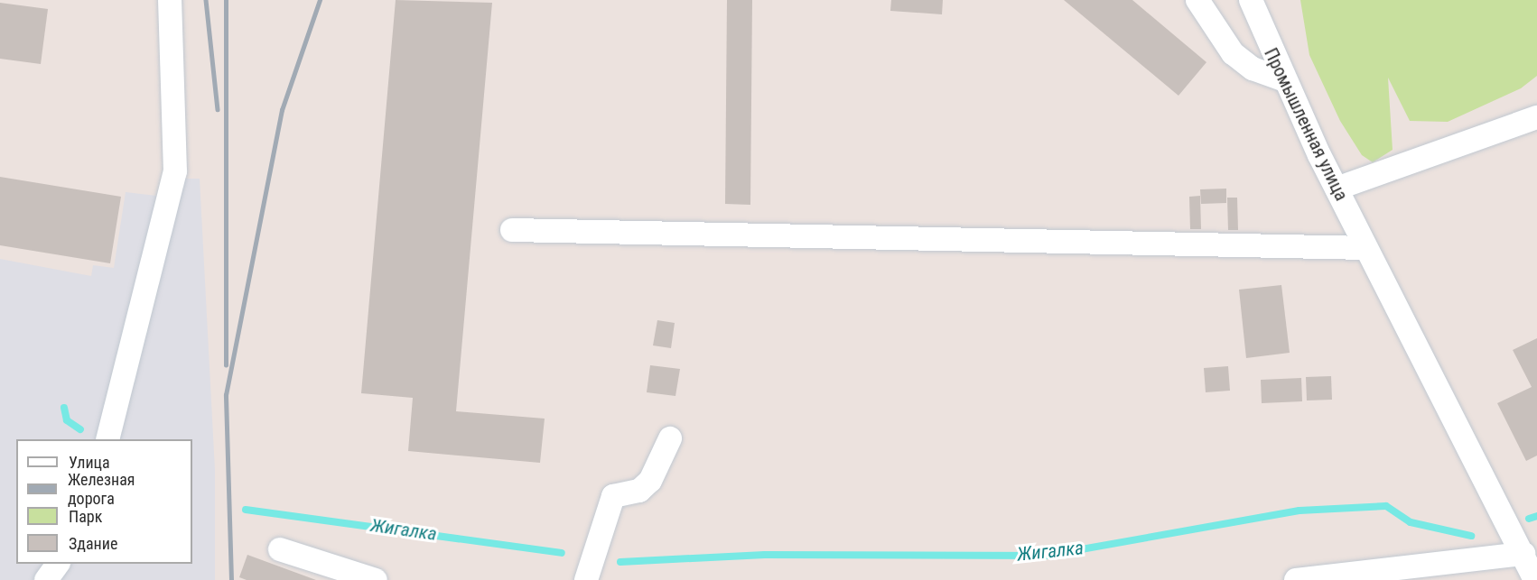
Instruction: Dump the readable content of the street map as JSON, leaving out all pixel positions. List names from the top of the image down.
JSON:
{
  "streets": {
    "street": ["Промышленная улица"]
  },
  "water": ["Жигалка"],
  "legend": [
    "Улица",
    "Железная дорога",
    "Парк",
    "Здание"
  ]
}
